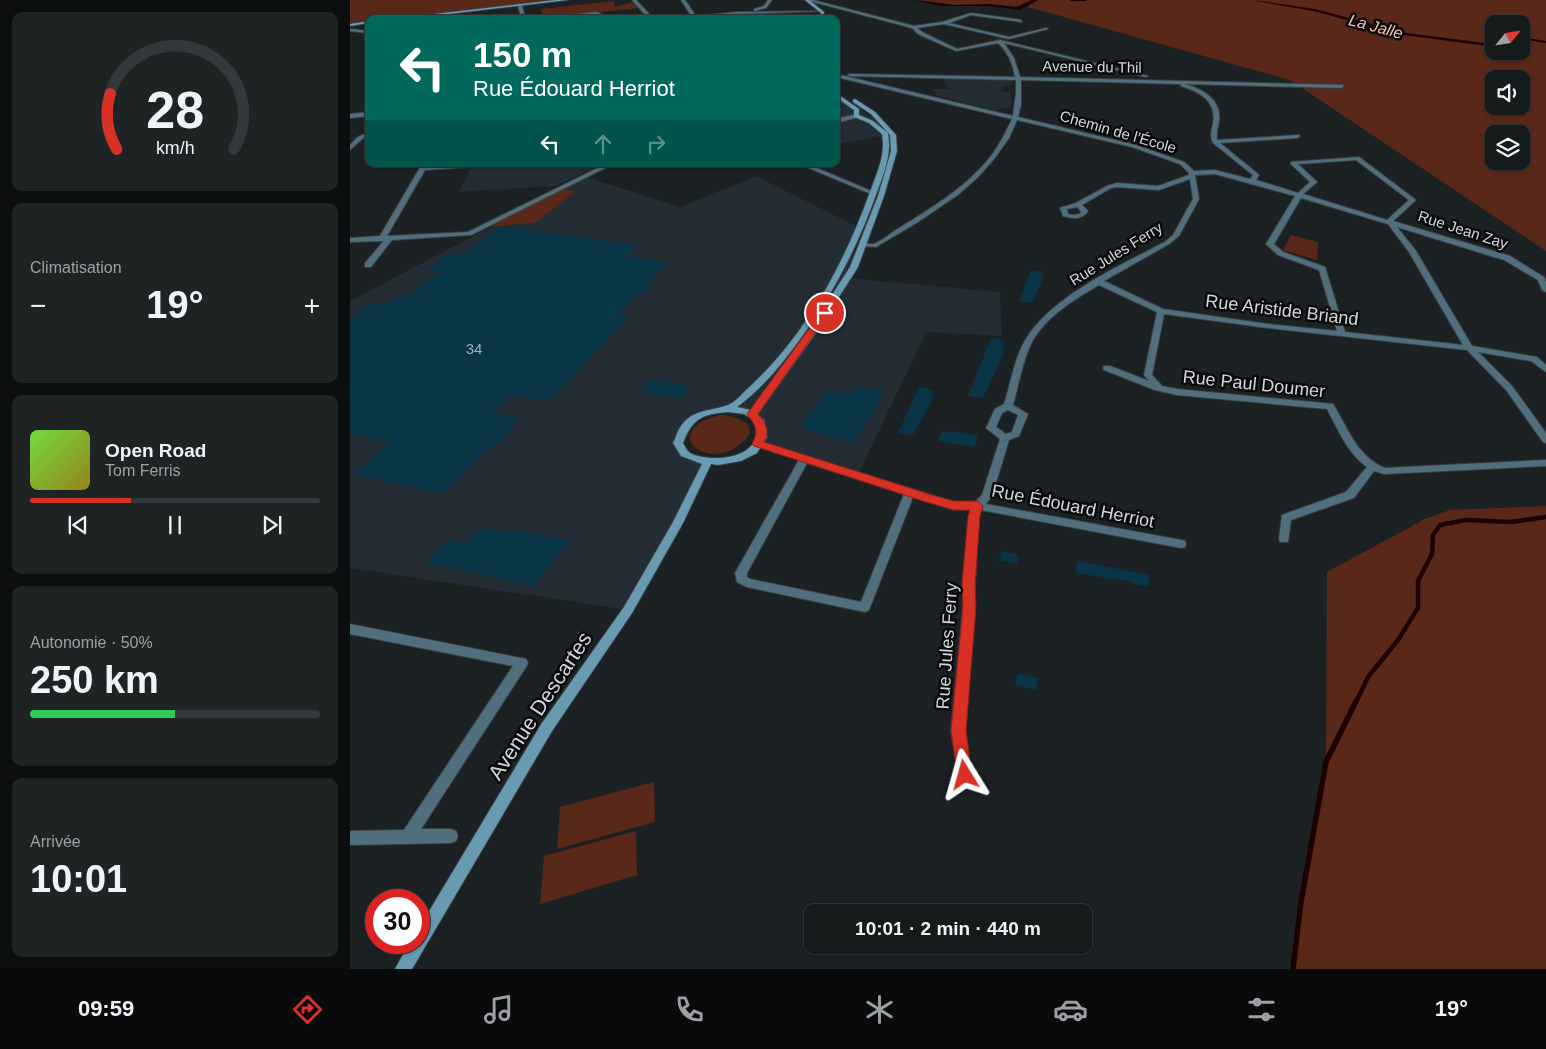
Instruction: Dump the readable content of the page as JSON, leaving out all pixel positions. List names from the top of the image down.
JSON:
{
  "streets": {
    "main road": ["Avenue Descartes"],
    "street": [
      "Avenue du Thil",
      "Chemin de l'École",
      "Rue Jean Zay",
      "Rue Jules Ferry",
      "Rue Aristide Briand",
      "Rue Paul Doumer",
      "Rue Édouard Herriot"
    ]
  },
  "crossings": [
    ["Chemin de l'École", "Rue Jean Zay"],
    ["Chemin de l'École", "Rue Jules Ferry"],
    ["Rue Jules Ferry", "Rue Aristide Briand"],
    ["Rue Jules Ferry", "Rue Édouard Herriot"],
    ["Rue Aristide Briand", "Rue Paul Doumer"],
    ["Rue Édouard Herriot", "Avenue Descartes"]
  ],
  "water": ["La Jalle"],
  "house_numbers": ["34"],
  "north": "top right",
  "page": {
    "turn": ["150 m", "Rue Édouard Herriot"],
    "tile": [
      "Climatisation",
      ["Autonomie · 50%", "250 km"],
      ["Arrivée", "10:01"]
    ],
    "heat": ["−", "19°", "+"],
    "song": ["Open Road", "Tom Ferris"],
    "limit": "30",
    "trip": "10:01 · 2 min · 440 m",
    "tabs": ["09:59", "19°"],
    "gauge": ["28", "km/h"]
  }
}
